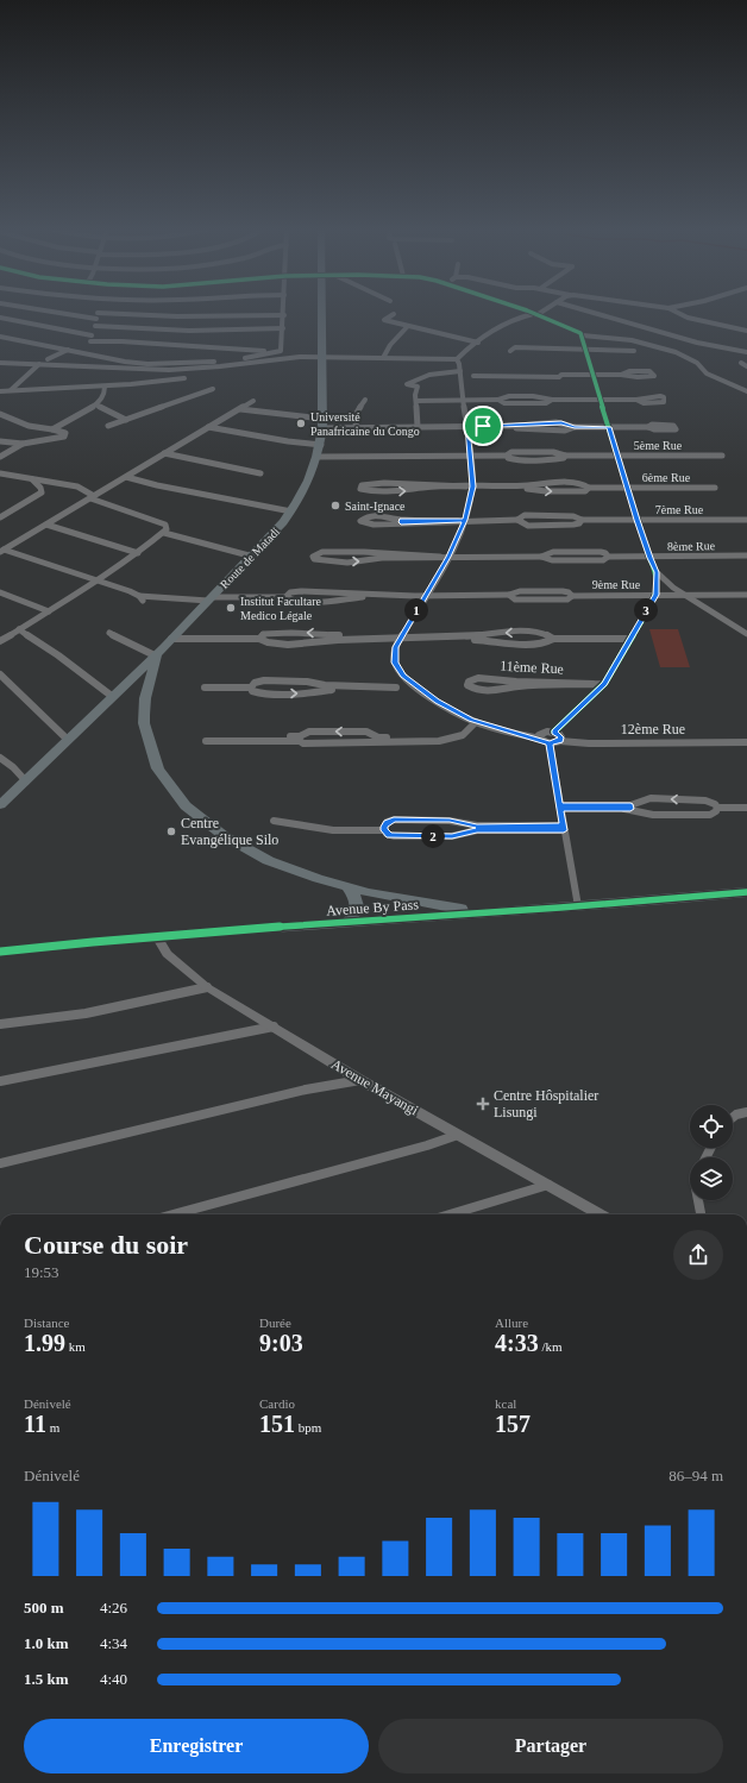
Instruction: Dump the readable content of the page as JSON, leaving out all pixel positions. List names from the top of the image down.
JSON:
{
  "streets": {
    "highway": ["Route de Matadi", "Avenue By Pass"],
    "street": [
      "5ème Rue",
      "6ème Rue",
      "7ème Rue",
      "8ème Rue",
      "9ème Rue",
      "11ème Rue",
      "12ème Rue",
      "Avenue Mayangi"
    ]
  },
  "crossings": [
    ["5ème Rue", "Route de Matadi"],
    ["Avenue By Pass", "Avenue Mayangi"]
  ],
  "places": {
    "other": [
      "Université Panafricaine du Congo",
      "Saint-Ignace",
      "Institut Facultare Medico Légale",
      "Centre Evangélique Silo"
    ],
    "health": ["Centre Hôspitalier Lisungi"]
  },
  "page": {
    "pins": ["1", "3", "2"],
    "heading": ["Course du soir", "19:53"],
    "stats": [
      ["Distance", "1.99 km"],
      ["Durée", "9:03"],
      ["Allure", "4:33 /km"],
      ["Dénivelé", "11 m"],
      ["Cardio", "151 bpm"],
      ["kcal", "157"]
    ],
    "chart": ["Dénivelé", "86–94 m"],
    "list": [
      {
        "name": "500 m",
        "note": "4:26"
      },
      {
        "name": "1.0 km",
        "note": "4:34"
      },
      {
        "name": "1.5 km",
        "note": "4:40"
      }
    ],
    "buttons": ["Enregistrer", "Partager"]
  }
}
